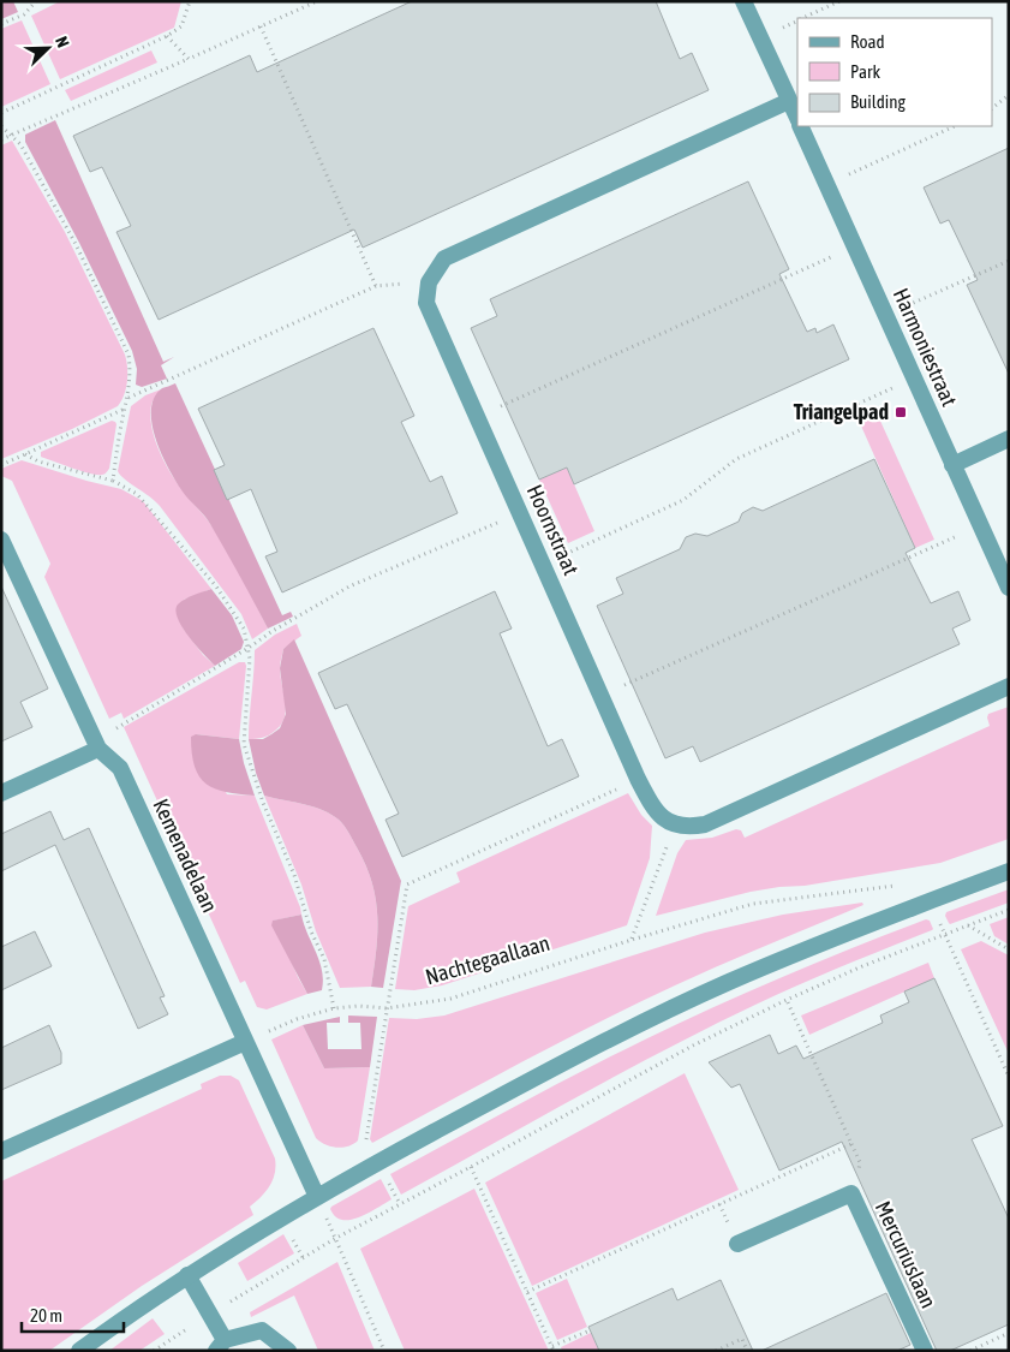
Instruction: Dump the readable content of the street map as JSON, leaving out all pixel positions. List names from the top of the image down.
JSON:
{
  "streets": {
    "street": [
      "Harmoniestraat",
      "Hoornstraat",
      "Kemenadelaan",
      "Mercuriuslaan"
    ],
    "path": ["Nachtegaallaan"]
  },
  "crossings": [
    ["Kemenadelaan", "Nachtegaallaan"]
  ],
  "places": {
    "transit": ["Triangelpad"]
  },
  "legend": ["Road", "Park", "Building"],
  "scale_bar": "20 m",
  "north": "top right"
}
